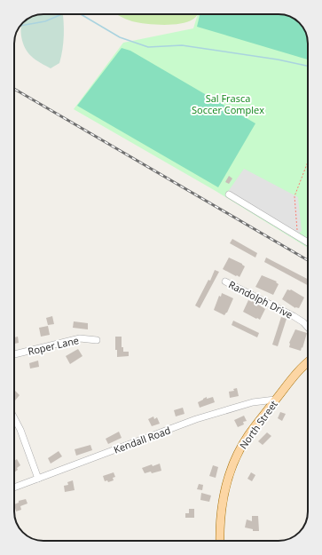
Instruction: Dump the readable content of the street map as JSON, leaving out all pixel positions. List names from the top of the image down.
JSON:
{
  "streets": {
    "main road": ["North Street"],
    "street": ["Randolph Drive", "Roper Lane", "Kendall Road"]
  },
  "crossings": [
    ["North Street", "Kendall Road"]
  ],
  "parks": ["Sal Frasca Soccer Complex"]
}
